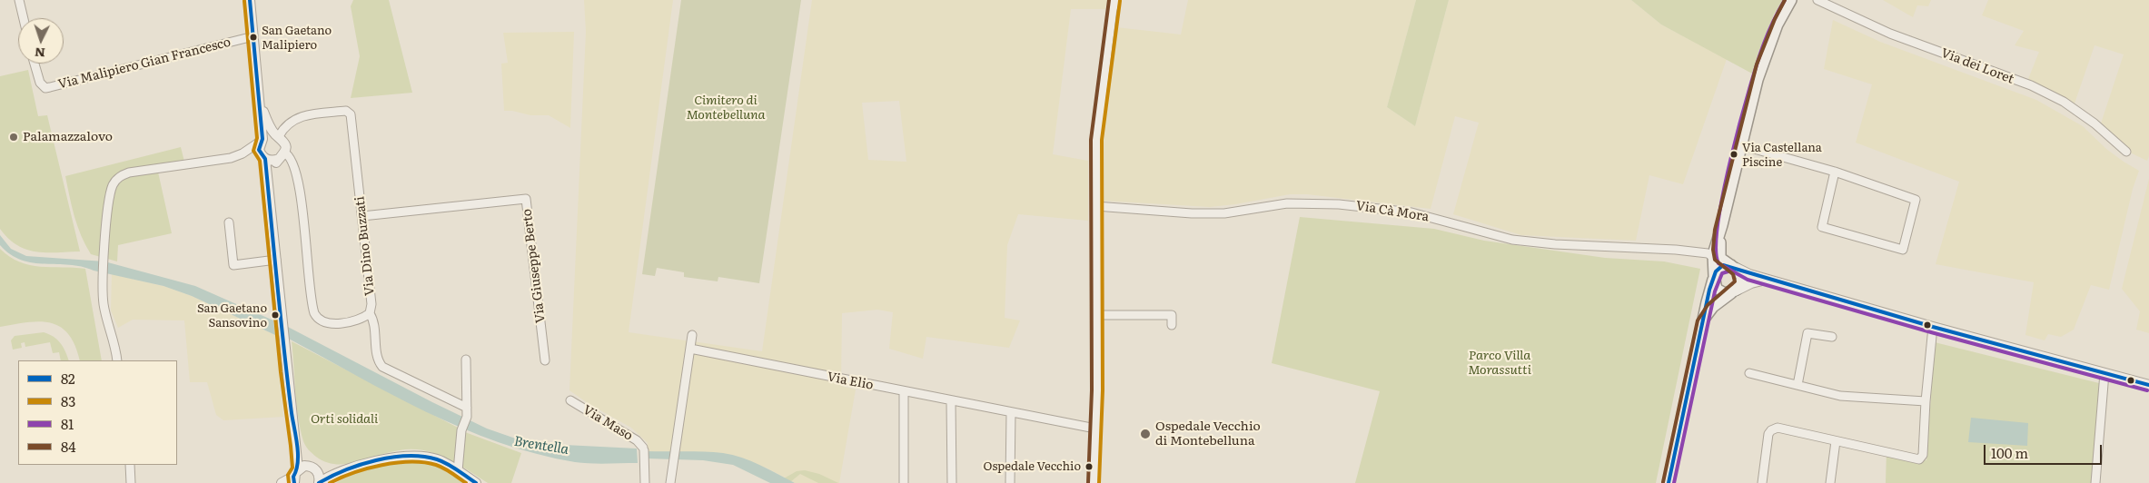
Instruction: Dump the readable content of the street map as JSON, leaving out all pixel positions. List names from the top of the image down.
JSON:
{
  "streets": {
    "street": [
      "Via Malipiero Gian Francesco",
      "Via dei Loret",
      "Via Cà Mora",
      "Via Dino Buzzati",
      "Via Giuseppe Berto",
      "Via Elio",
      "Via Maso"
    ]
  },
  "crossings": [
    ["Via Dino Buzzati", "Via Giuseppe Berto"]
  ],
  "water": ["Brentella"],
  "parks": ["Cimitero di Montebelluna", "Parco Villa Morassutti", "Orti solidali"],
  "places": [
    "San Gaetano Malipiero",
    "Palamazzalovo",
    "Via Castellana Piscine",
    "San Gaetano Sansovino",
    "Ospedale Vecchio di Montebelluna",
    "Ospedale Vecchio"
  ],
  "lines": [
    "transit line 82",
    "transit line 81",
    "transit line 84",
    "transit line 83"
  ],
  "legend": [
    "82",
    "83",
    "81",
    "84"
  ],
  "scale_bar": "100 m",
  "north": "bottom"
}
